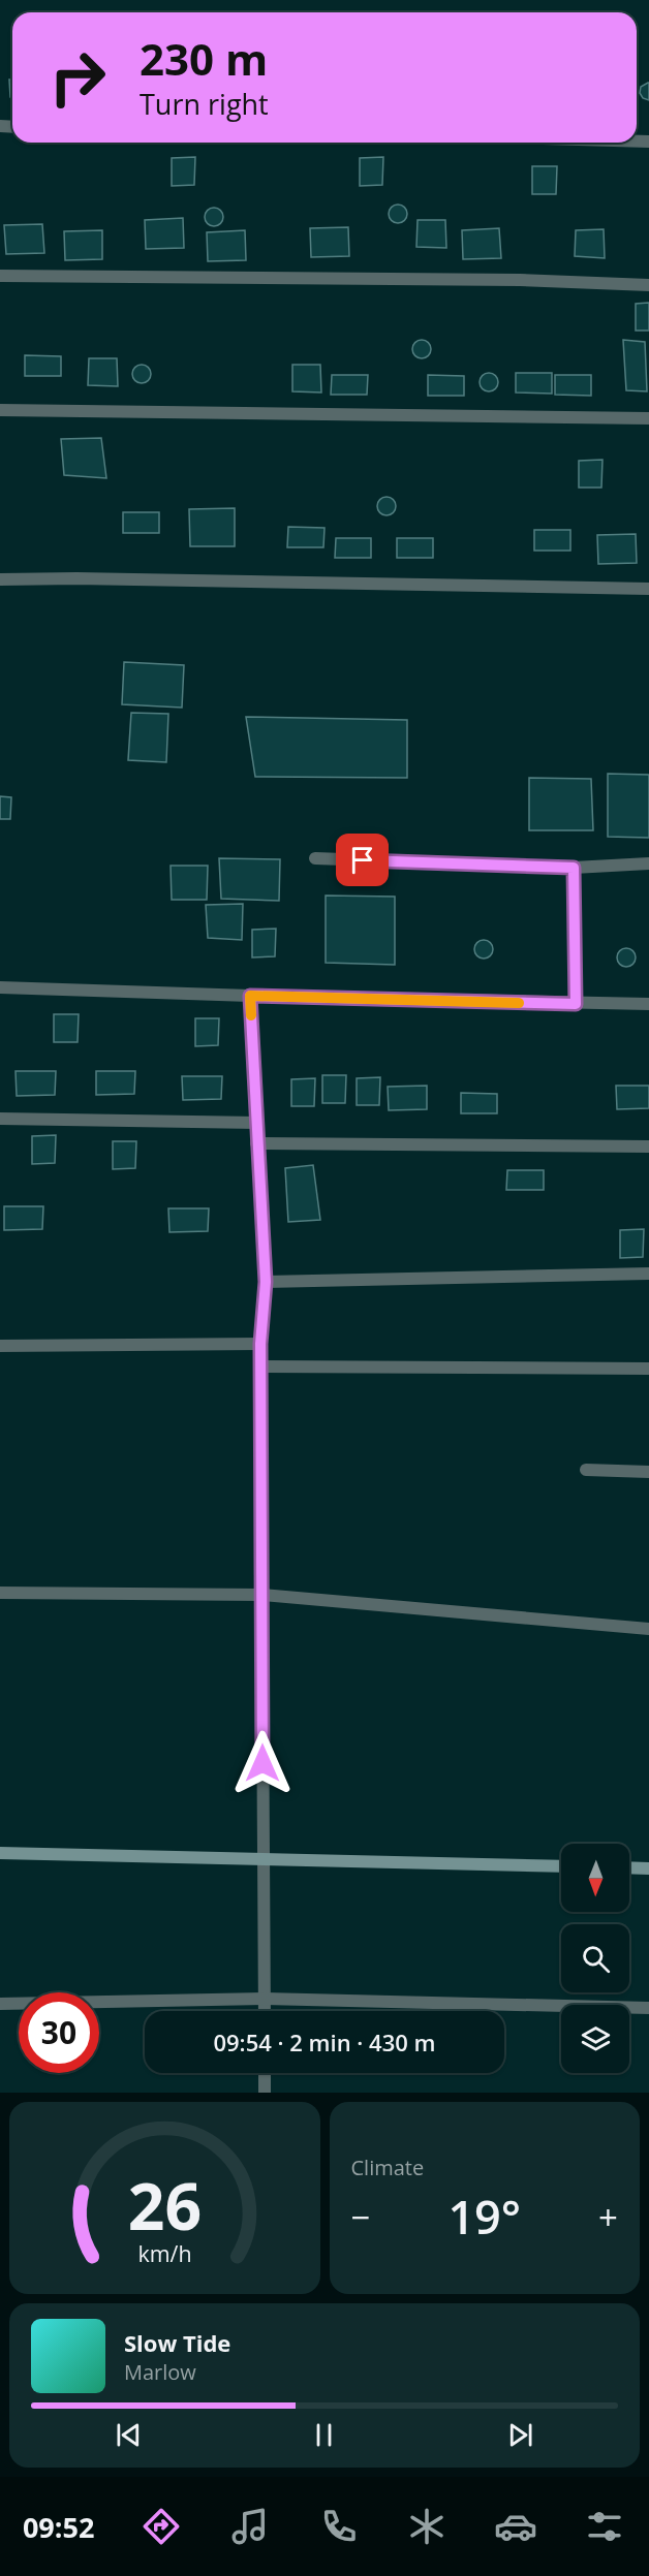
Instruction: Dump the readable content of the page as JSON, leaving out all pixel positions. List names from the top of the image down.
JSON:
{
  "north": "bottom",
  "page": {
    "turn": ["230 m", "Turn right"],
    "limit": "30",
    "trip": "09:54 · 2 min · 430 m",
    "tile": "Climate",
    "heat": ["−", "19°", "+"],
    "song": ["Slow Tide", "Marlow"],
    "tabs": "09:52",
    "gauge": ["26", "km/h"]
  }
}
